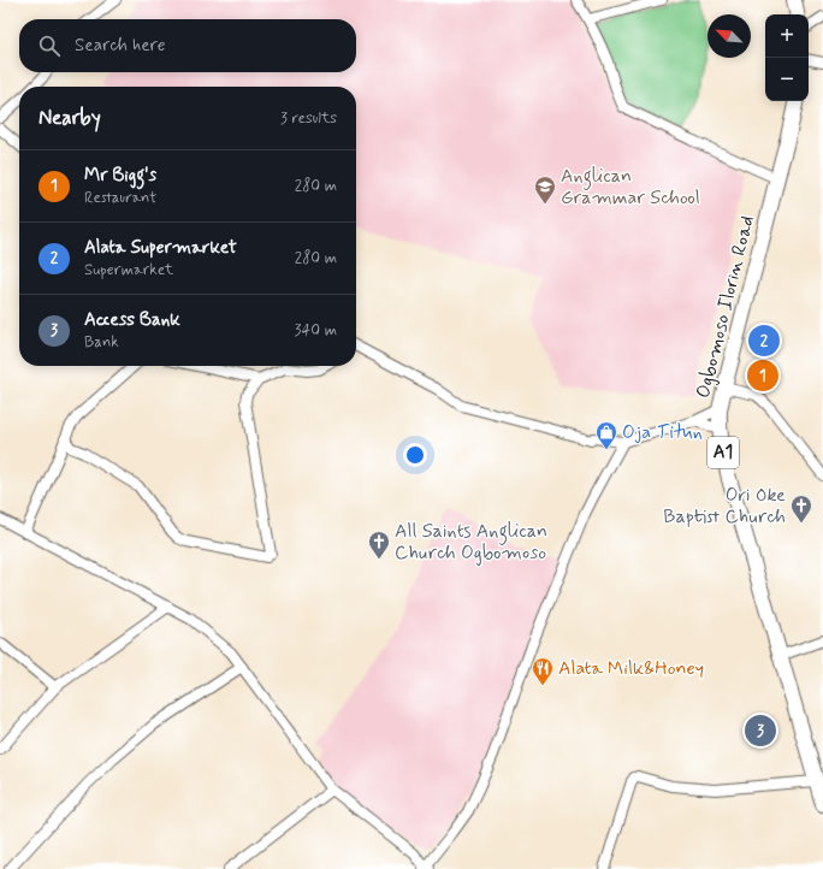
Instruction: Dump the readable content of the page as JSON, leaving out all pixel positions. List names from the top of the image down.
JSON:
{
  "streets": {
    "highway": ["Ogbomoso Ilorin Road", "A1"]
  },
  "places": {
    "school or university": ["Anglican Grammar School"],
    "shop": ["Oja Titun"],
    "church": ["Ori Oke Baptist Church", "All Saints Anglican Church Ogbomoso"],
    "restaurant": ["Alata Milk&Honey"]
  },
  "north": "top left",
  "page": {
    "map_buttons": ["+", "−"],
    "search": "Search here",
    "heading": ["Nearby", "3 results"],
    "list": [
      {
        "mark": "1",
        "name": "Mr Bigg's",
        "note": "Restaurant",
        "value": "280 m"
      },
      {
        "mark": "2",
        "name": "Alata Supermarket",
        "note": "Supermarket",
        "value": "280 m"
      },
      {
        "mark": "3",
        "name": "Access Bank",
        "note": "Bank",
        "value": "340 m"
      }
    ],
    "pins": ["2", "1", "3"]
  }
}
